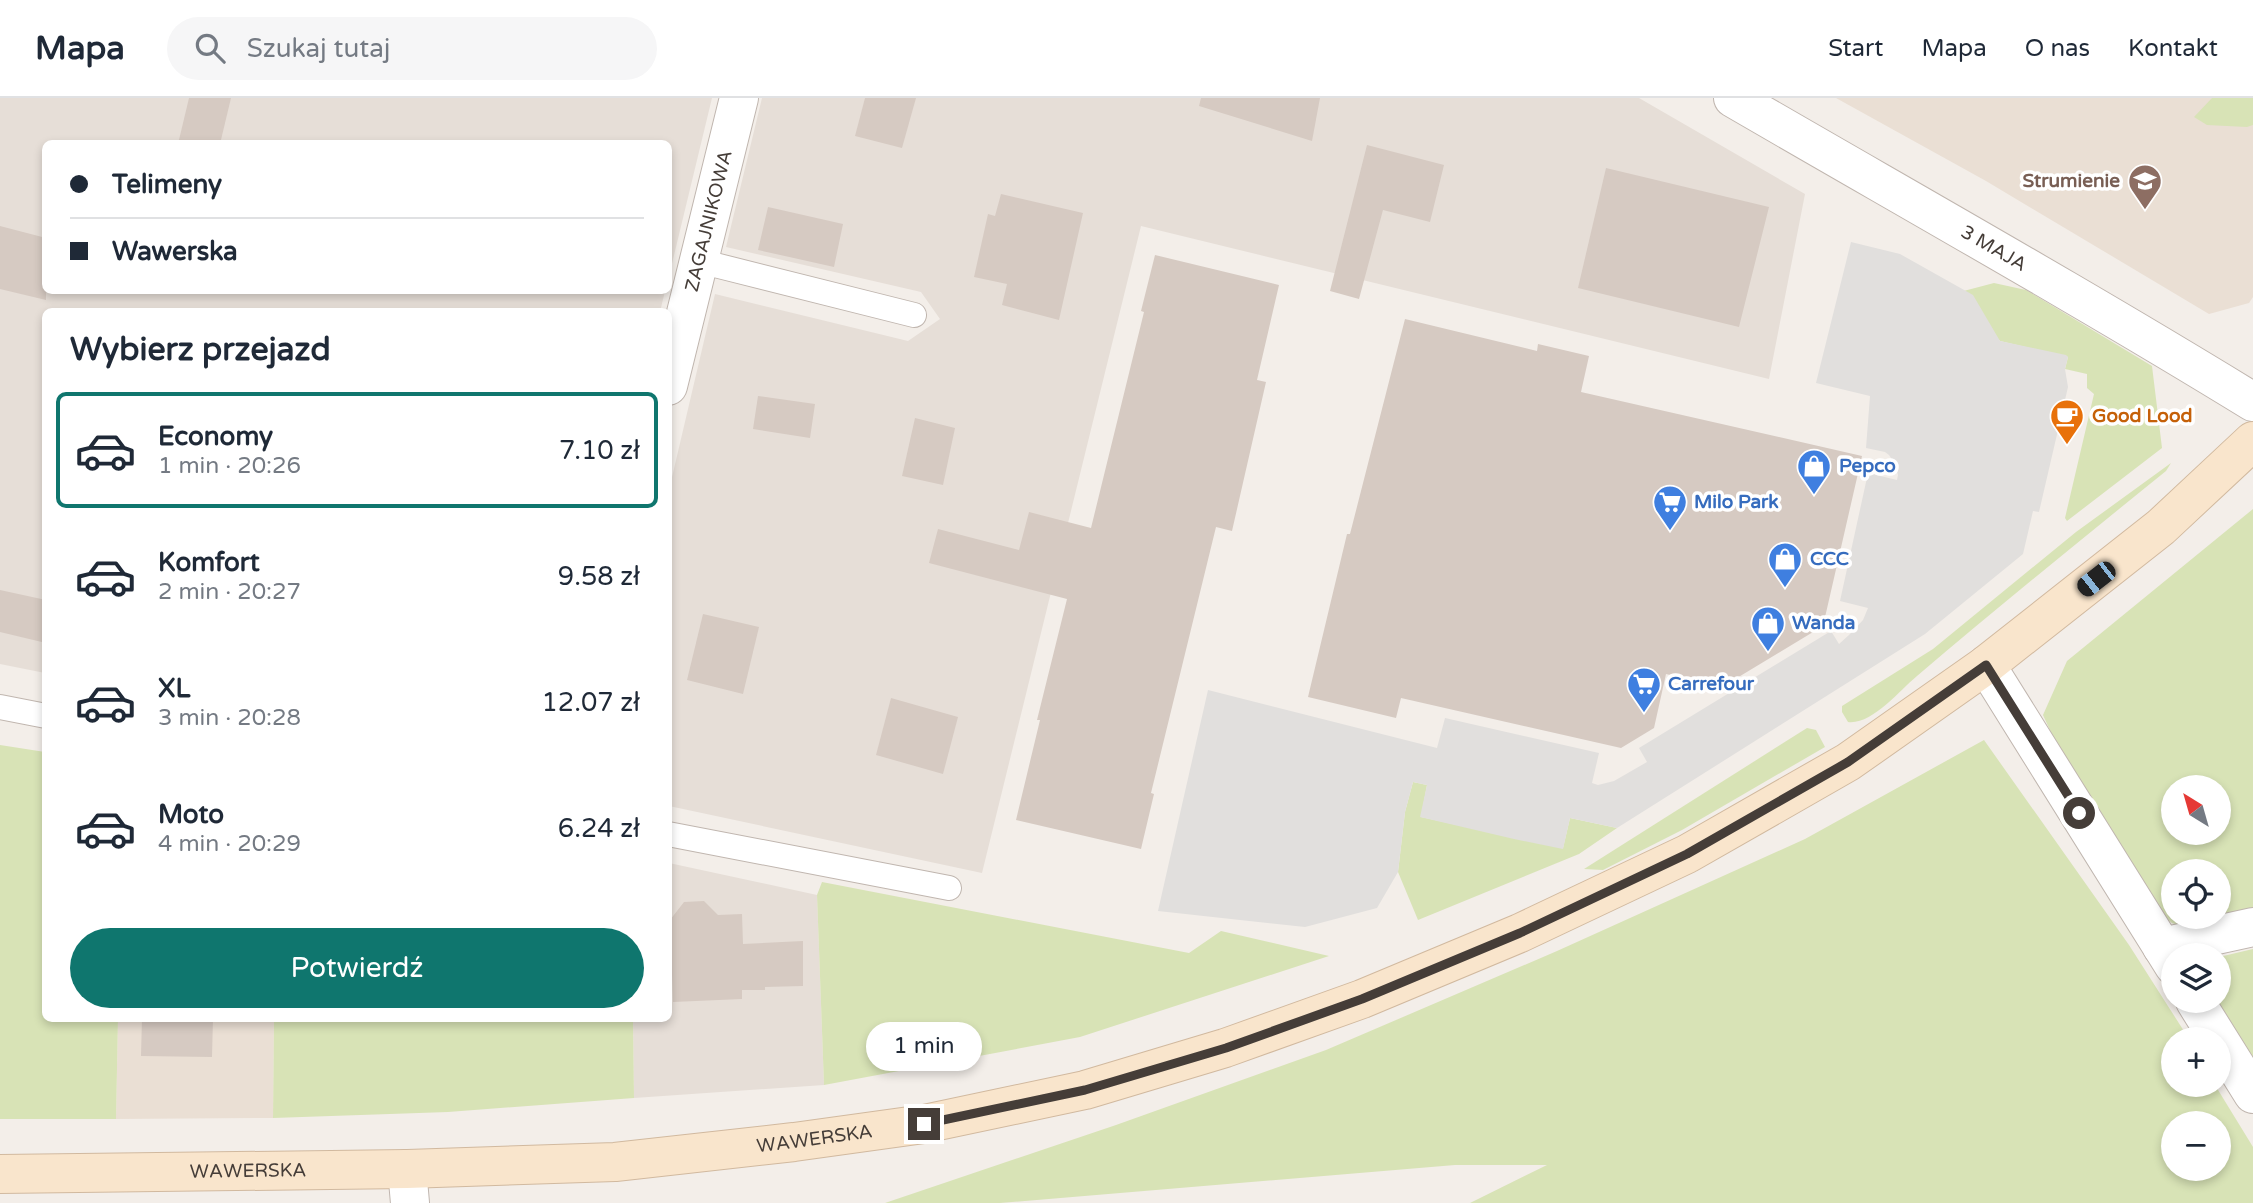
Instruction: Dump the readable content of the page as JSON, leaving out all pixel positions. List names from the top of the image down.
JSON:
{
  "streets": {
    "main road": ["WAWERSKA"],
    "street": ["ZAGAJNIKOWA", "3 MAJA"]
  },
  "places": {
    "school or university": ["Strumienie"],
    "cafe": ["Good Lood"],
    "shop": ["Pepco", "CCC", "Wanda"],
    "supermarket": ["Milo Park", "Carrefour"]
  },
  "north": "top left",
  "page": {
    "header": "Mapa",
    "search": "Szukaj tutaj",
    "nav": [
      "Start",
      "Mapa",
      "O nas",
      "Kontakt"
    ],
    "banner": ["Telimeny", "Wawerska"],
    "heading": "Wybierz przejazd",
    "list": [
      {
        "name": "Economy",
        "note": "1 min · 20:26",
        "value": "7.10 zł"
      },
      {
        "name": "Komfort",
        "note": "2 min · 20:27",
        "value": "9.58 zł"
      },
      {
        "name": "XL",
        "note": "3 min · 20:28",
        "value": "12.07 zł"
      },
      {
        "name": "Moto",
        "note": "4 min · 20:29",
        "value": "6.24 zł"
      }
    ],
    "map_buttons": ["+", "−"],
    "buttons": "Potwierdź",
    "bubble": "1 min"
  }
}
